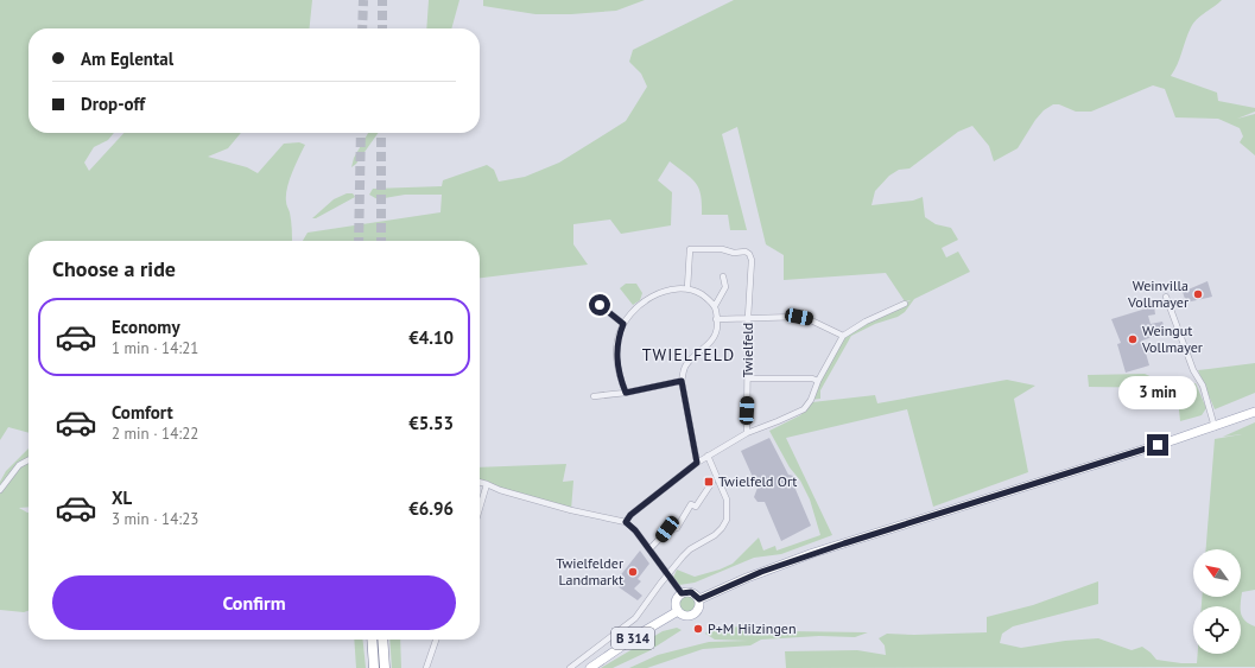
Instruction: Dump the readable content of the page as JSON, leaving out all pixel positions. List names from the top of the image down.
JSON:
{
  "streets": {
    "main road": ["B 314"],
    "street": ["Twielfeld"]
  },
  "districts": ["TWIELFELD"],
  "places": {
    "other": [
      "Weinvilla Vollmayer",
      "Weingut Vollmayer",
      "Twielfelder Landmarkt",
      "P+M Hilzingen"
    ],
    "transit": ["Twielfeld Ort"]
  },
  "north": "top left",
  "page": {
    "banner": ["Am Eglental", "Drop-off"],
    "heading": "Choose a ride",
    "list": [
      {
        "name": "Economy",
        "note": "1 min · 14:21",
        "value": "€4.10"
      },
      {
        "name": "Comfort",
        "note": "2 min · 14:22",
        "value": "€5.53"
      },
      {
        "name": "XL",
        "note": "3 min · 14:23",
        "value": "€6.96"
      }
    ],
    "bubble": "3 min",
    "buttons": "Confirm"
  }
}
